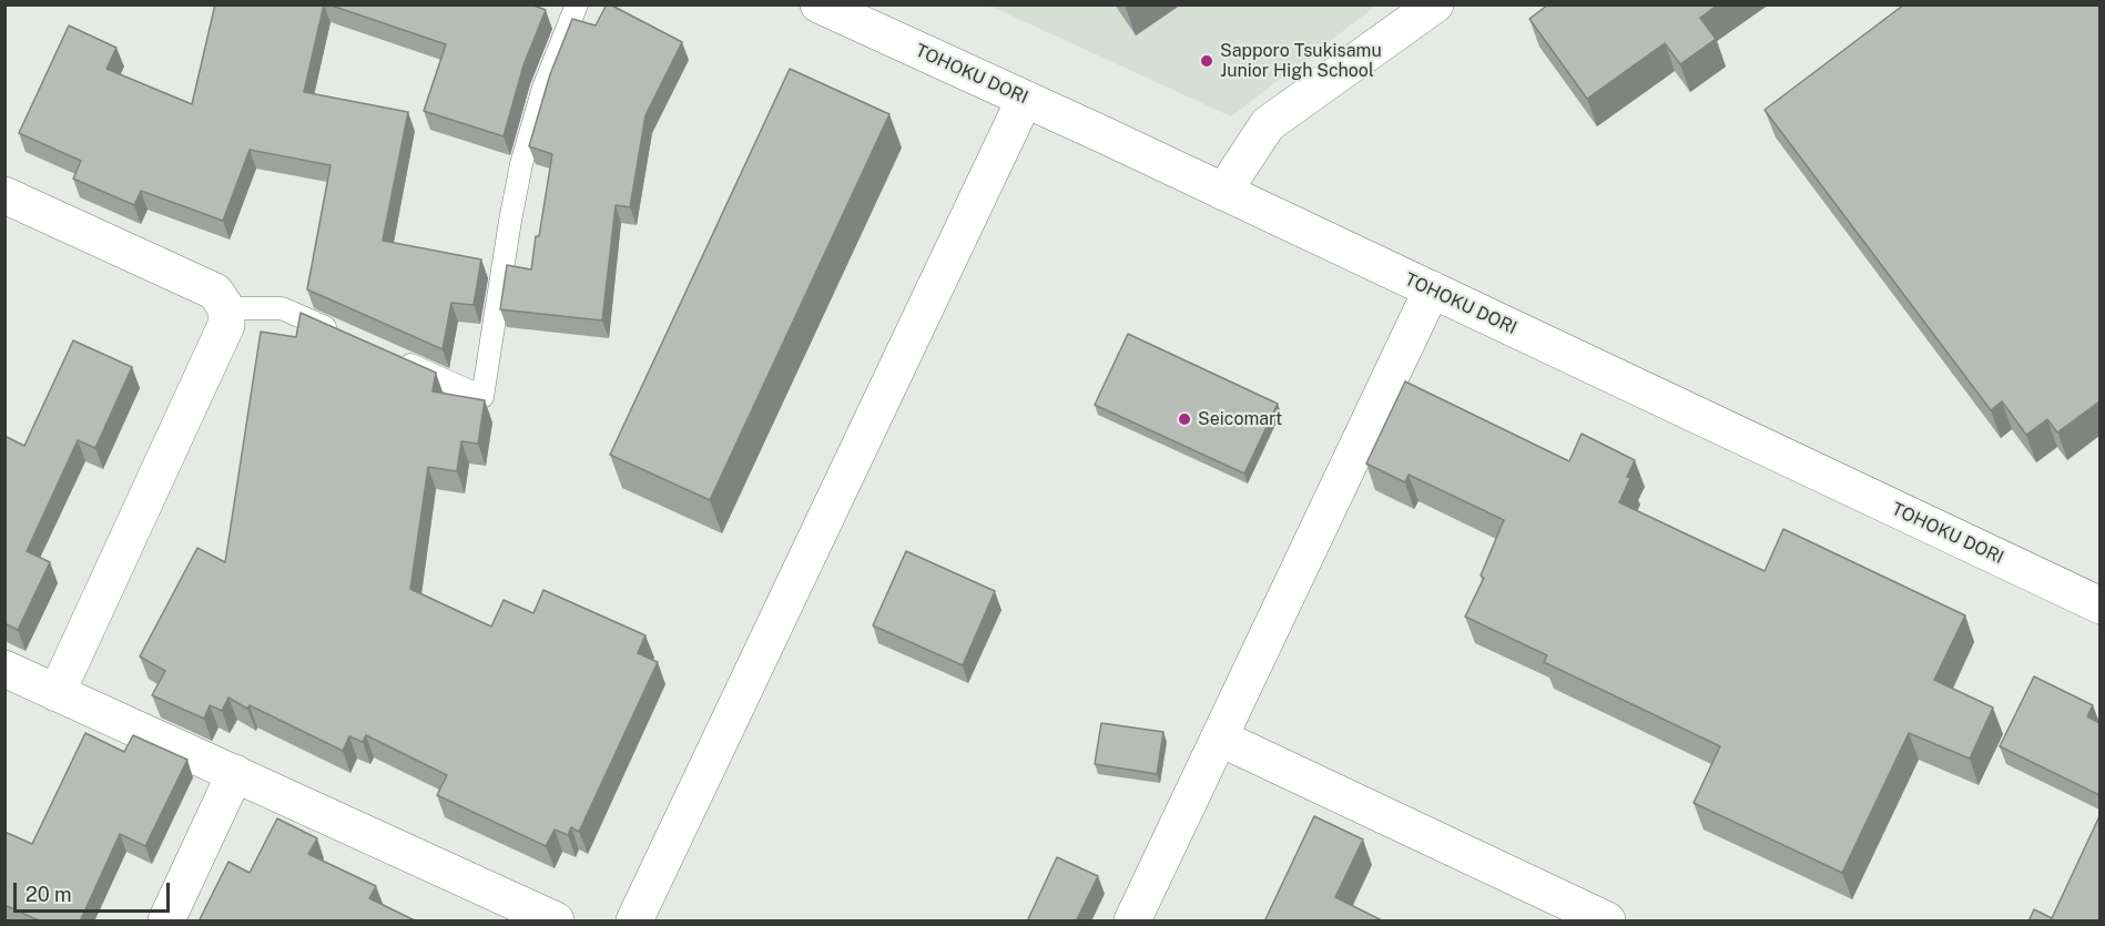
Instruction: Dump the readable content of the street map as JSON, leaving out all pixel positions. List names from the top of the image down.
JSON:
{
  "streets": {
    "street": ["TOHOKU DORI"]
  },
  "places": ["Sapporo Tsukisamu Junior High School", "Seicomart"],
  "scale_bar": "20 m"
}
